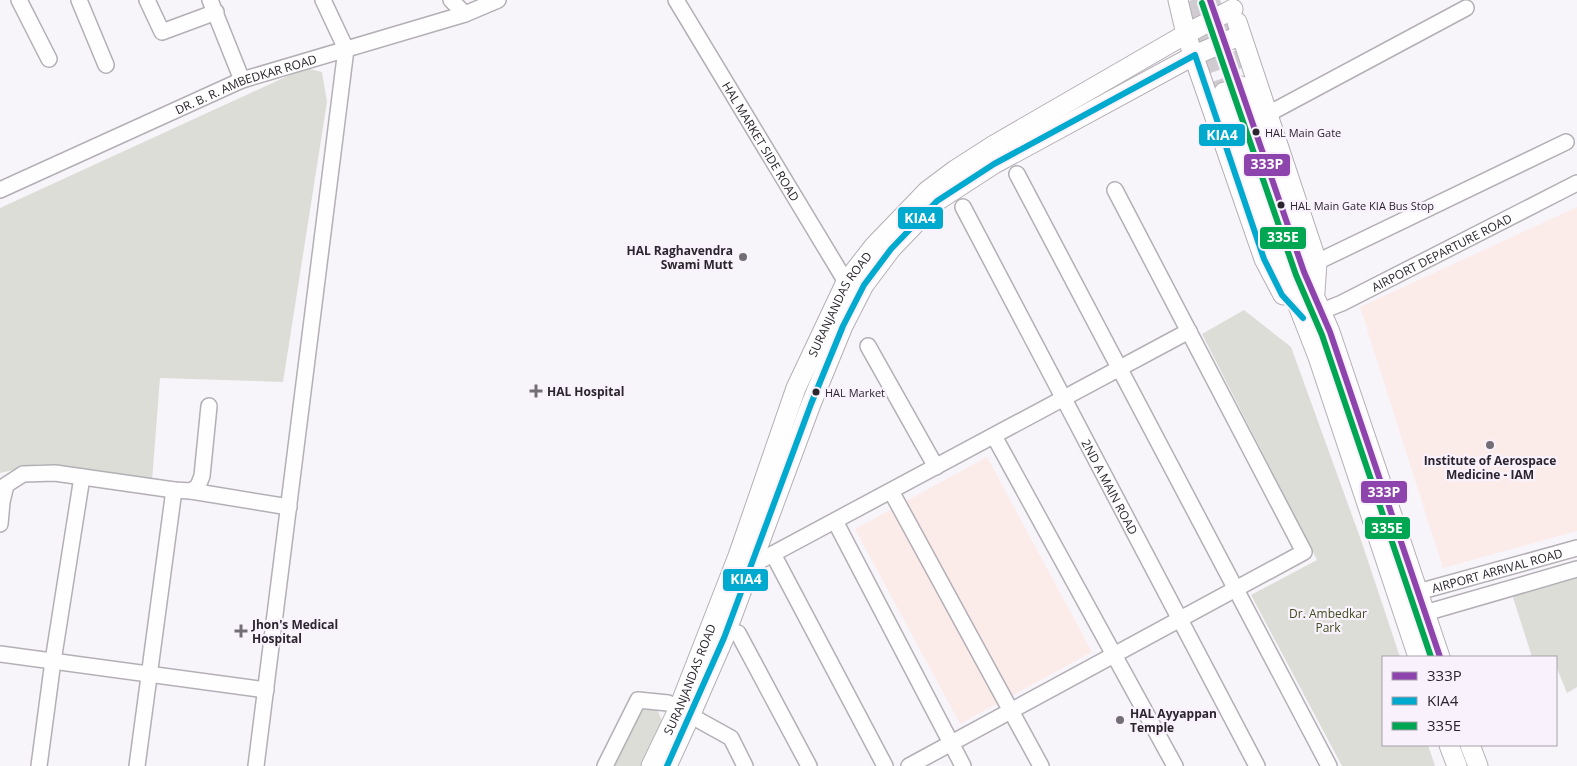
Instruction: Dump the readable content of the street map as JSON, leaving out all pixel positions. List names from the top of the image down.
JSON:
{
  "streets": {
    "main road": ["SURANJANDAS ROAD"],
    "street": [
      "DR. B. R. AMBEDKAR ROAD",
      "HAL MARKET SIDE ROAD",
      "AIRPORT DEPARTURE ROAD",
      "2ND A MAIN ROAD",
      "AIRPORT ARRIVAL ROAD"
    ]
  },
  "crossings": [
    ["HAL MARKET SIDE ROAD", "SURANJANDAS ROAD"]
  ],
  "parks": ["Dr. Ambedkar Park"],
  "places": {
    "other": [
      "HAL Main Gate",
      "HAL Main Gate KIA Bus Stop",
      "HAL Raghavendra Swami Mutt",
      "HAL Market",
      "Institute of Aerospace Medicine - IAM",
      "HAL Ayyappan Temple"
    ],
    "health": ["HAL Hospital", "Jhon's Medical Hospital"]
  },
  "lines": ["transit line 333P", "transit line 335E", "transit line KIA4"],
  "legend": ["333P", "KIA4", "335E"]
}
